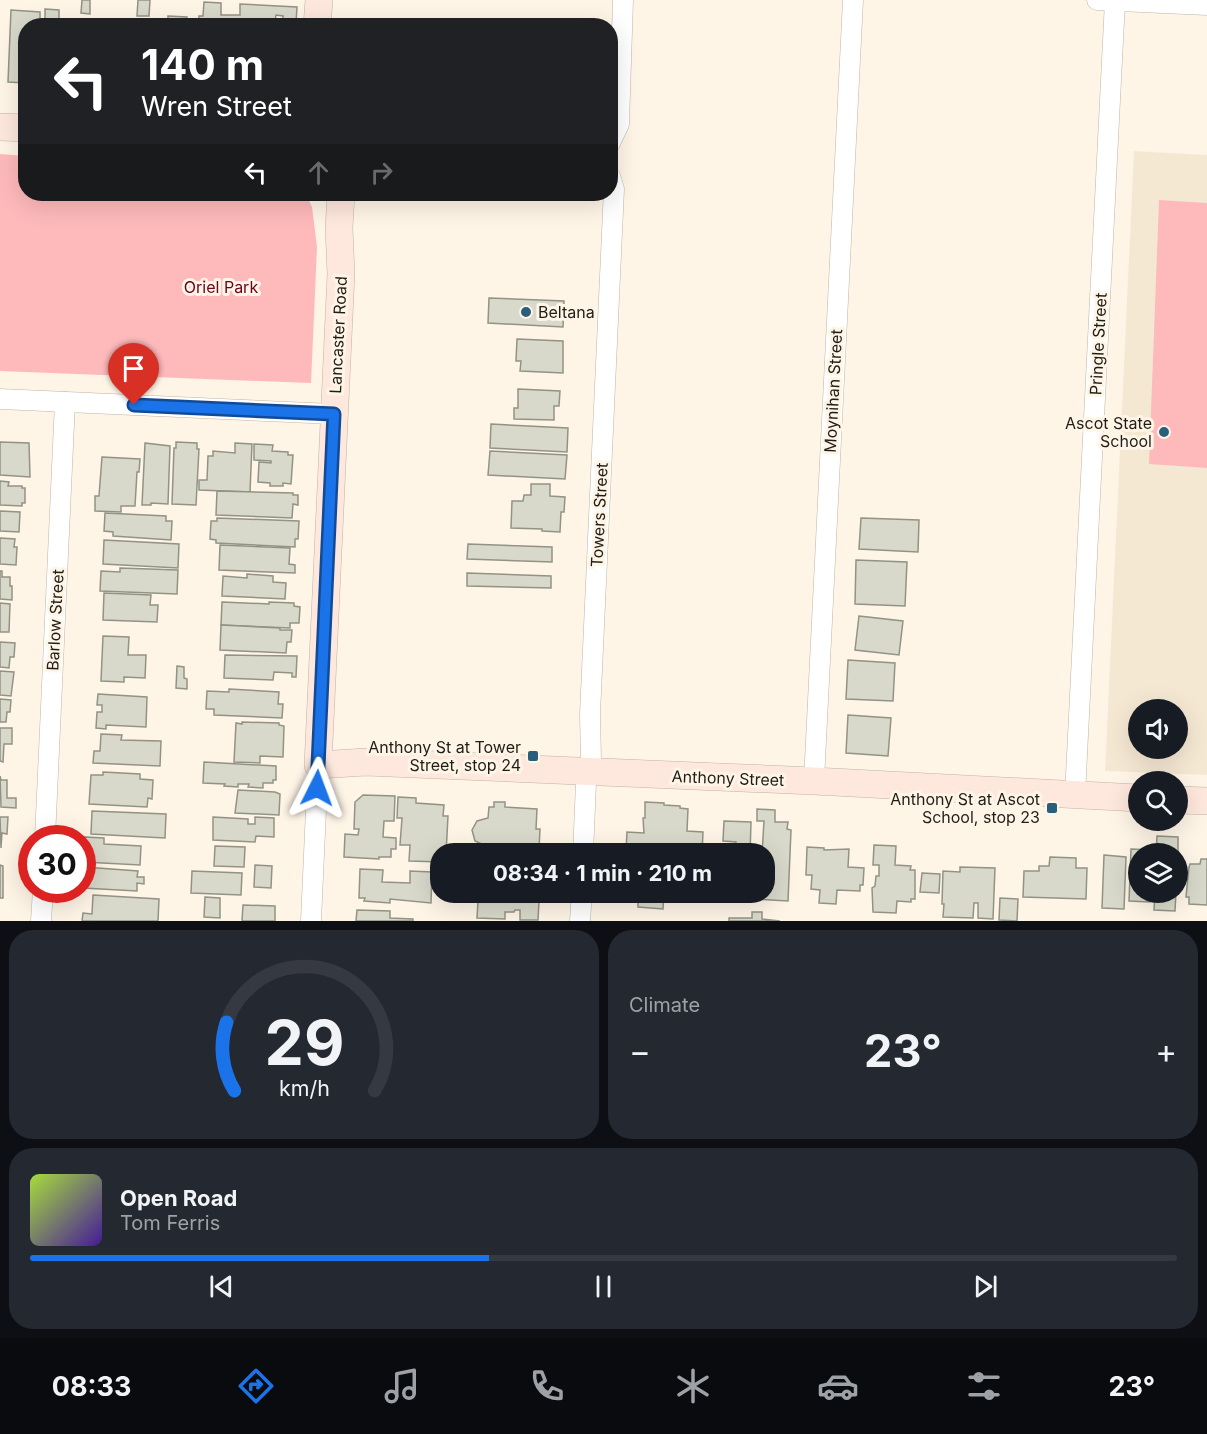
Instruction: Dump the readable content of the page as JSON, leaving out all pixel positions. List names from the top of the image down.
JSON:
{
  "streets": {
    "street": [
      "Lancaster Road",
      "Pringle Street",
      "Moynihan Street",
      "Towers Street",
      "Barlow Street",
      "Anthony Street"
    ]
  },
  "crossings": [
    ["Lancaster Road", "Anthony Street"],
    ["Pringle Street", "Anthony Street"],
    ["Moynihan Street", "Anthony Street"],
    ["Towers Street", "Anthony Street"]
  ],
  "parks": ["Oriel Park"],
  "places": {
    "other": ["Beltana", "Ascot State School"],
    "transit": ["Anthony St at Tower Street, stop 24", "Anthony St at Ascot School, stop 23"]
  },
  "page": {
    "turn": ["140 m", "Wren Street"],
    "limit": "30",
    "trip": "08:34 · 1 min · 210 m",
    "tile": "Climate",
    "heat": ["−", "23°", "+"],
    "song": ["Open Road", "Tom Ferris"],
    "tabs": ["08:33", "23°"],
    "gauge": ["29", "km/h"]
  }
}
